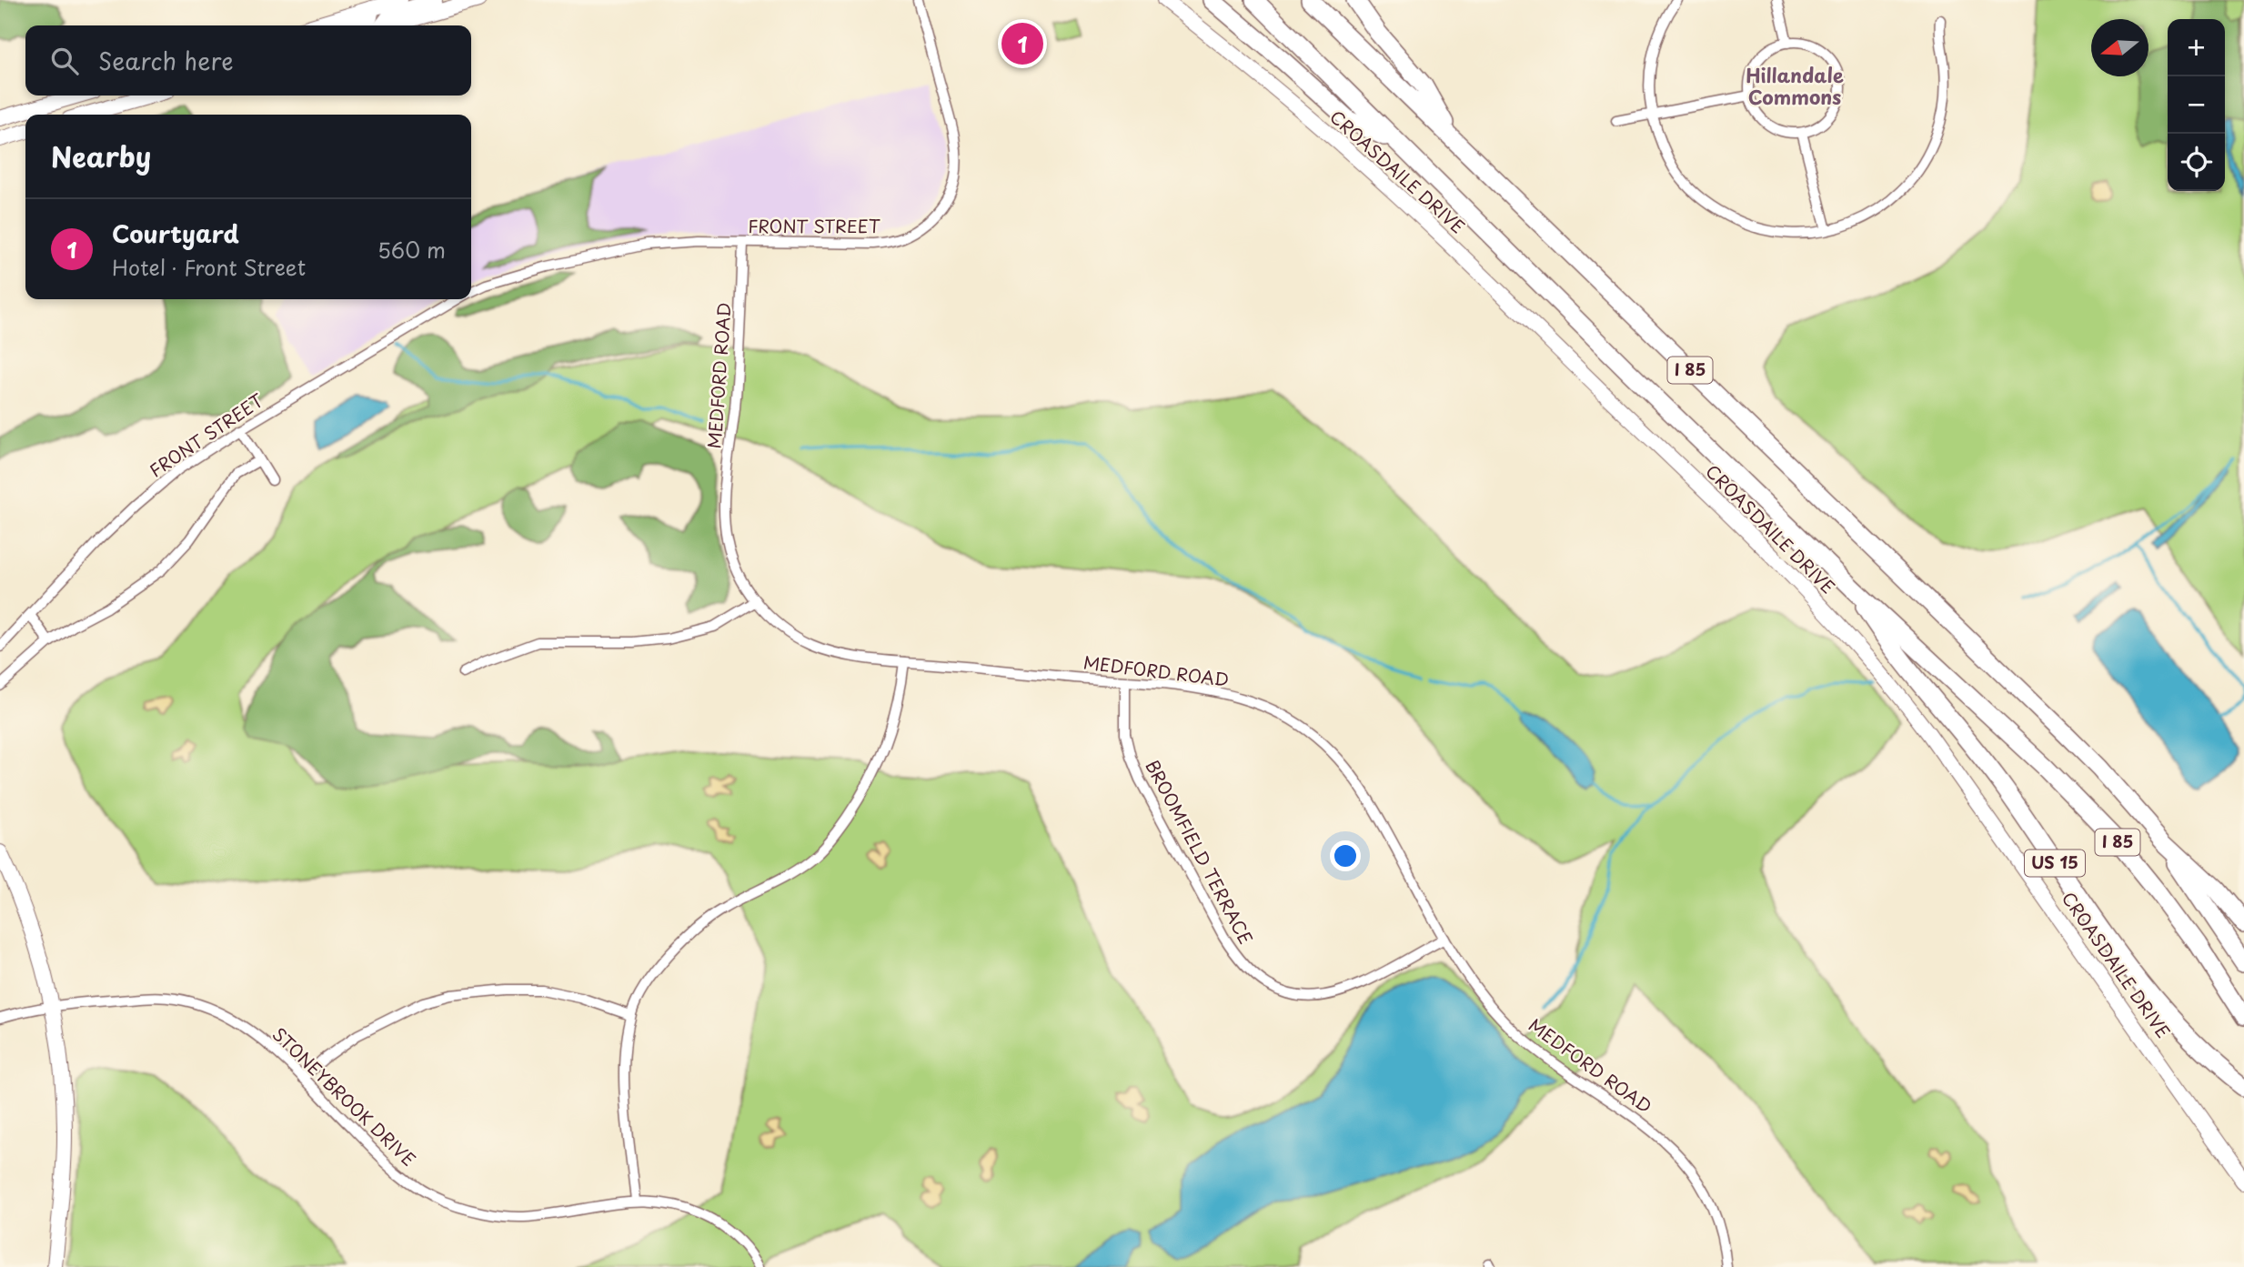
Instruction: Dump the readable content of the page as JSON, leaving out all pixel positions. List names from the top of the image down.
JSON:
{
  "streets": {
    "highway": ["I 85", "US 15"],
    "street": [
      "CROASDAILE DRIVE",
      "FRONT STREET",
      "MEDFORD ROAD",
      "BROOMFIELD TERRACE",
      "STONEYBROOK DRIVE"
    ]
  },
  "crossings": [
    ["FRONT STREET", "MEDFORD ROAD"],
    ["I 85", "US 15"],
    ["MEDFORD ROAD", "BROOMFIELD TERRACE"]
  ],
  "districts": ["Hillandale Commons"],
  "north": "left",
  "page": {
    "map_buttons": ["+", "−"],
    "pins": "1",
    "search": "Search here",
    "heading": "Nearby",
    "list": [
      {
        "mark": "1",
        "name": "Courtyard",
        "note": "Hotel · Front Street",
        "value": "560 m"
      }
    ]
  }
}
